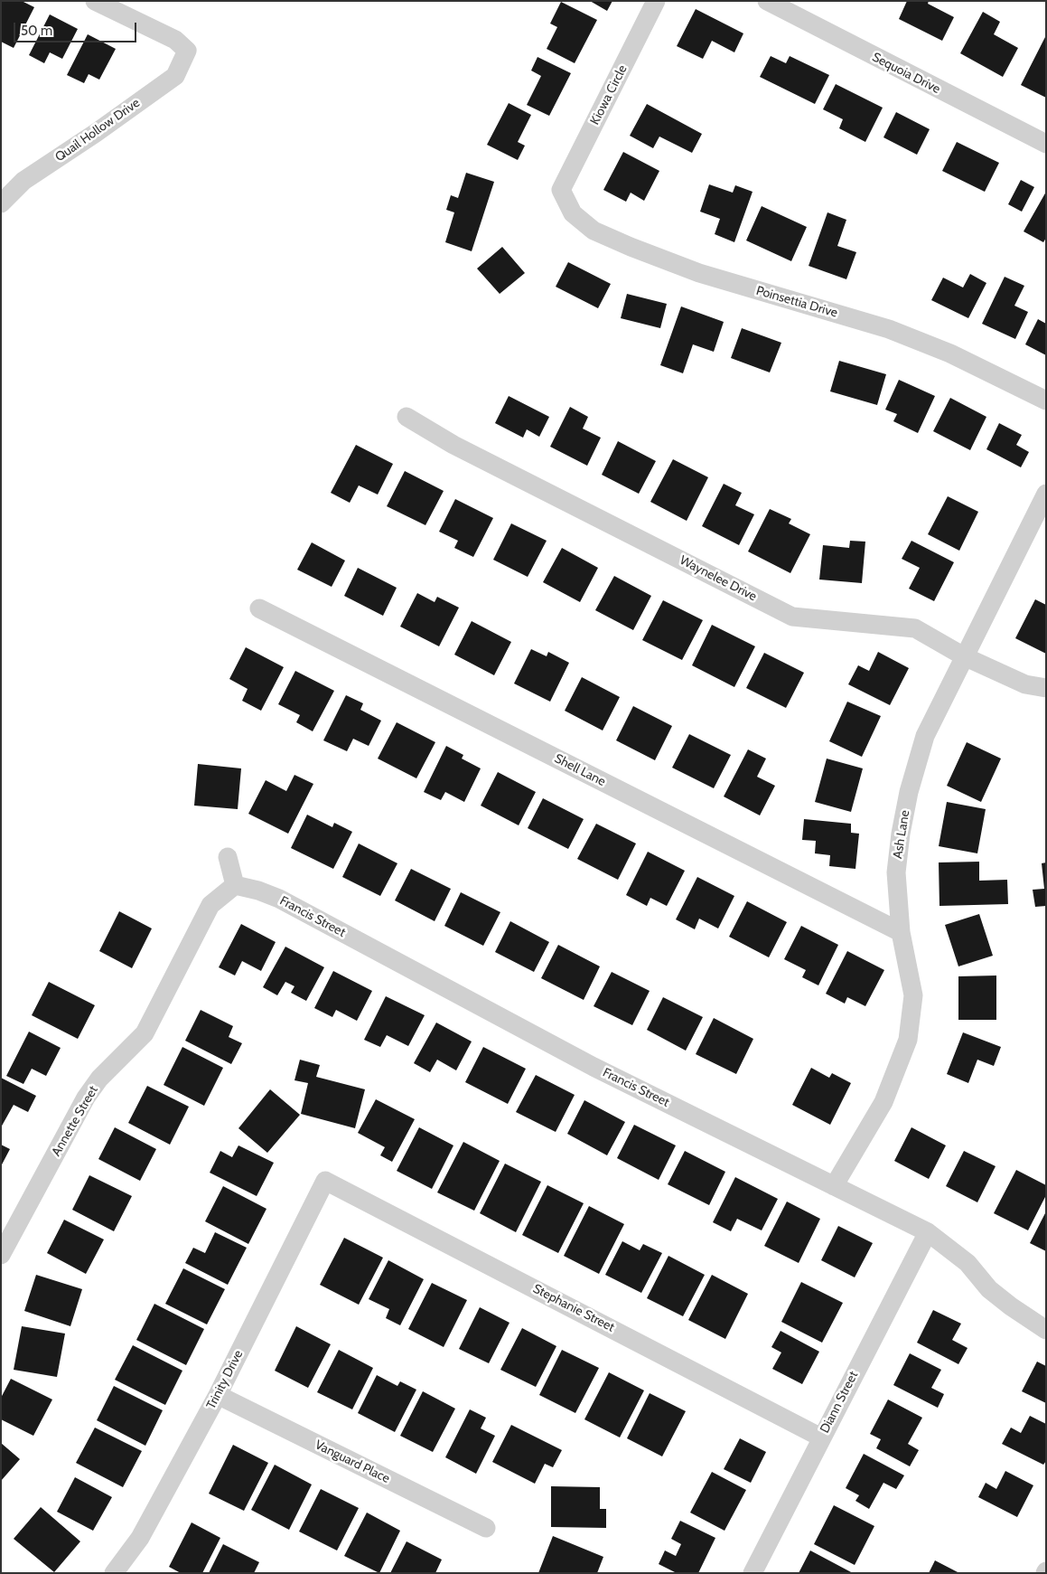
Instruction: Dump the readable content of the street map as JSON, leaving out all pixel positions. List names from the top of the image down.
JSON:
{
  "streets": {
    "street": [
      "Sequoia Drive",
      "Kiowa Circle",
      "Quail Hollow Drive",
      "Poinsettia Drive",
      "Waynelee Drive",
      "Shell Lane",
      "Ash Lane",
      "Francis Street",
      "Annette Street",
      "Stephanie Street",
      "Trinity Drive",
      "Diann Street",
      "Vanguard Place"
    ]
  },
  "crossings": [
    ["Kiowa Circle", "Poinsettia Drive"],
    ["Waynelee Drive", "Ash Lane"],
    ["Shell Lane", "Ash Lane"],
    ["Ash Lane", "Francis Street"],
    ["Francis Street", "Annette Street"],
    ["Francis Street", "Diann Street"],
    ["Stephanie Street", "Trinity Drive"],
    ["Stephanie Street", "Diann Street"],
    ["Trinity Drive", "Vanguard Place"]
  ],
  "scale_bar": "50 m"
}
